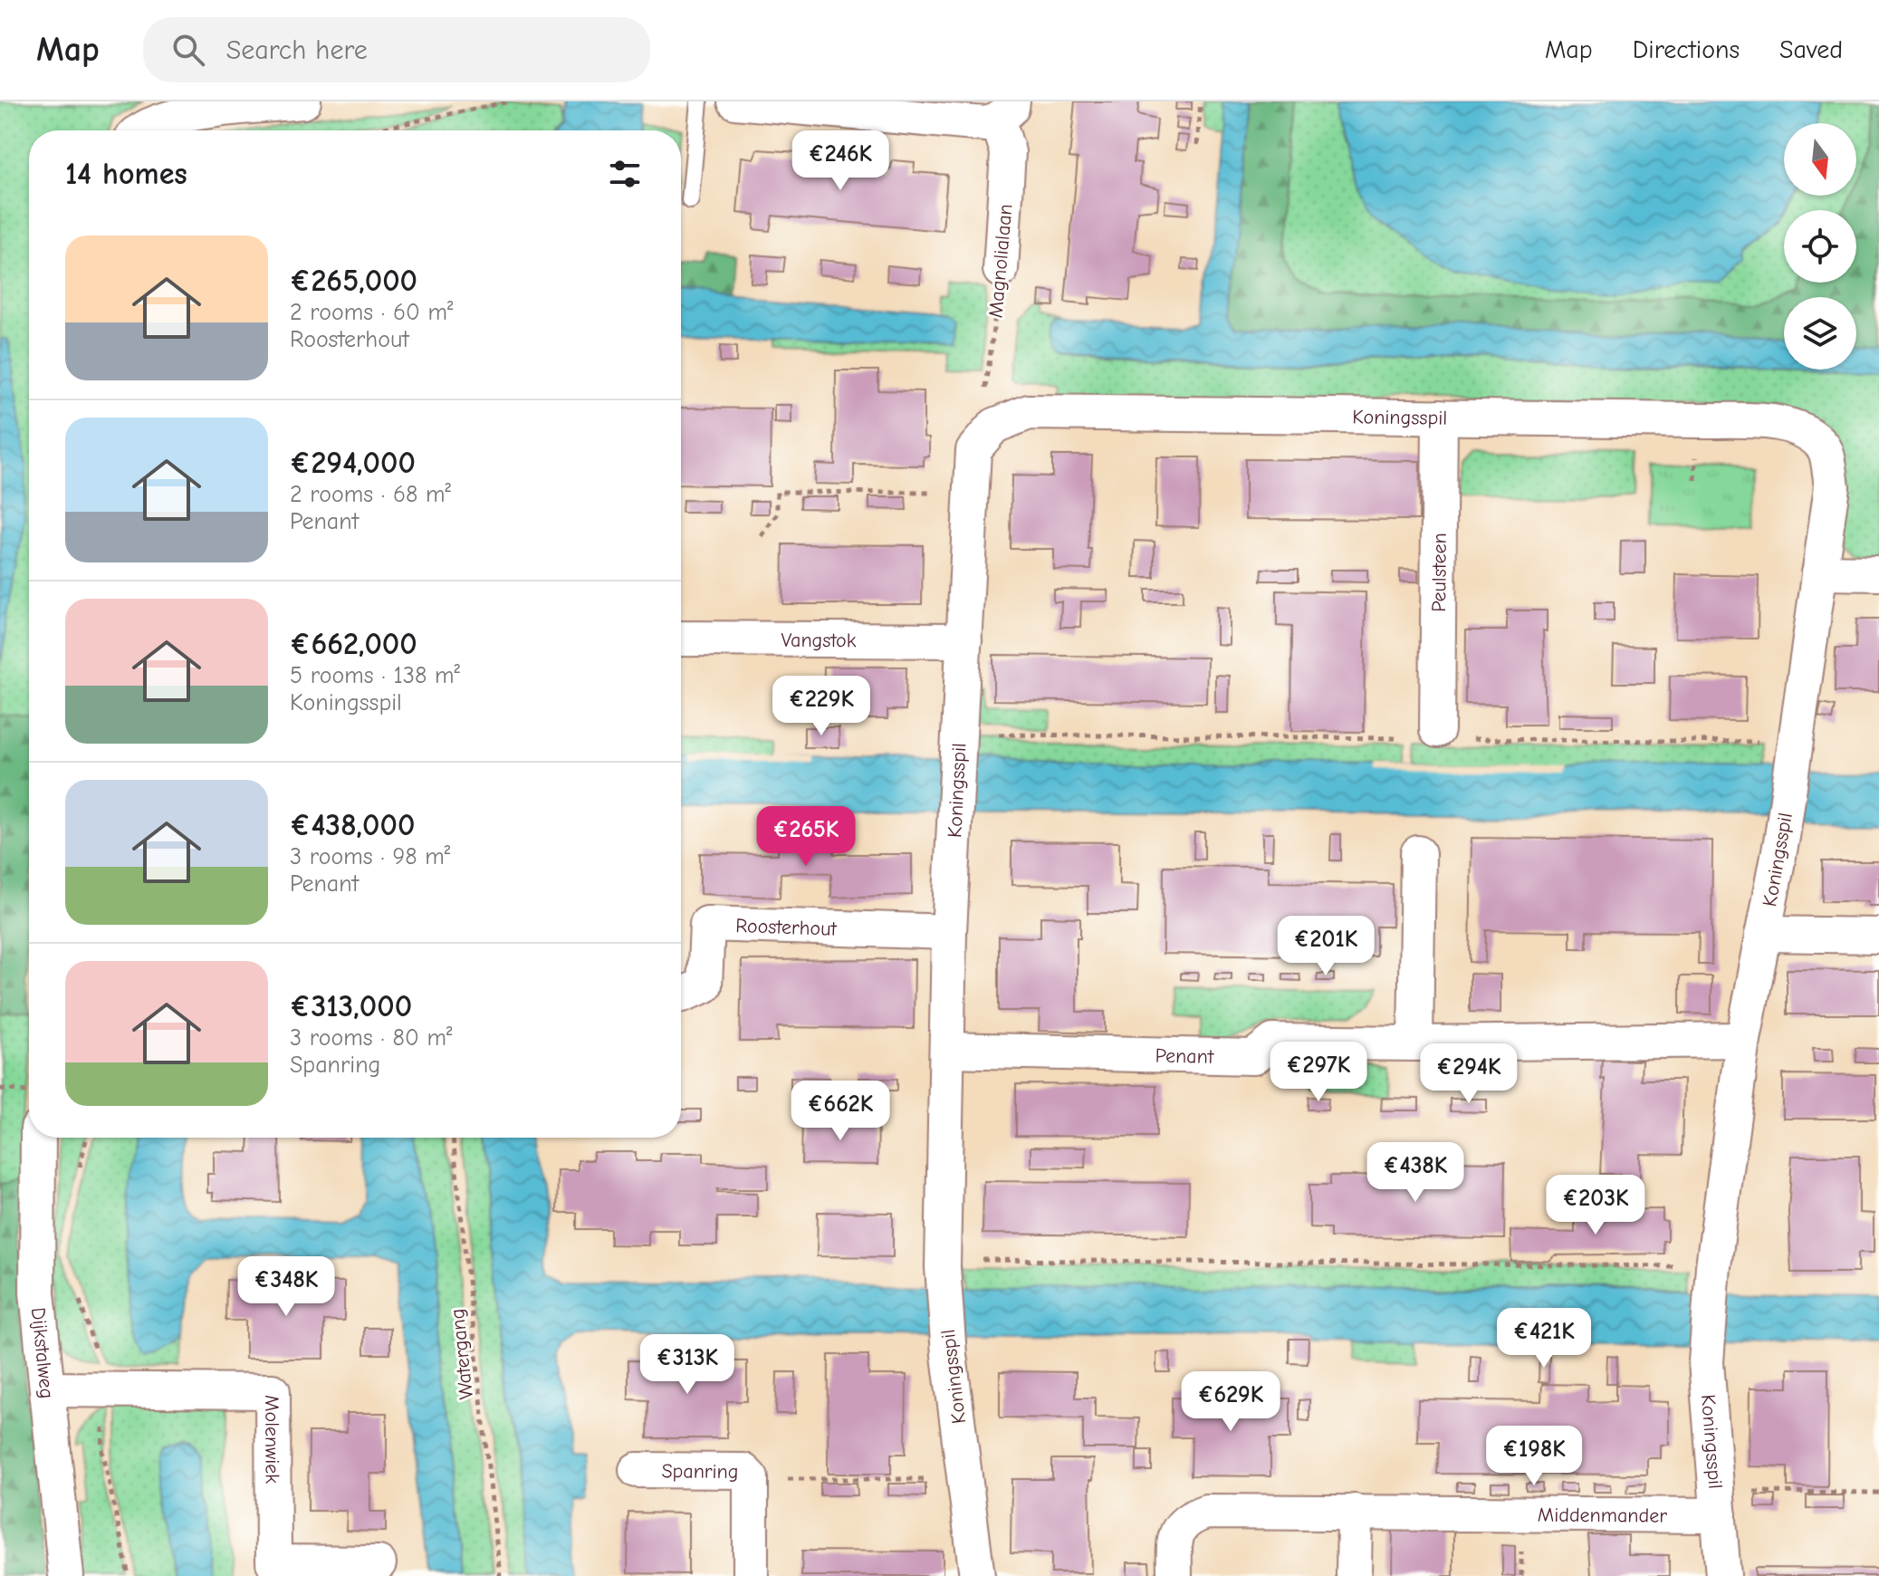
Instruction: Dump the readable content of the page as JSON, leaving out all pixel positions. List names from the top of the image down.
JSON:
{
  "streets": {
    "street": [
      "Magnolialaan",
      "Koningsspil",
      "Peulsteen",
      "Vangstok",
      "Roosterhout",
      "Penant",
      "Dijkstalweg",
      "Molenwiek",
      "Spanring",
      "Middenmander"
    ],
    "path": ["Watergang"]
  },
  "crossings": [
    ["Magnolialaan", "Koningsspil"],
    ["Koningsspil", "Peulsteen"],
    ["Koningsspil", "Vangstok"],
    ["Koningsspil", "Roosterhout"],
    ["Koningsspil", "Penant"],
    ["Koningsspil", "Middenmander"],
    ["Dijkstalweg", "Molenwiek"]
  ],
  "north": "bottom",
  "page": {
    "header": "Map",
    "search": "Search here",
    "nav": ["Map", "Directions", "Saved"],
    "price": [
      "€246K",
      "€229K",
      "€265K",
      "€201K",
      "€297K",
      "€294K",
      "€662K",
      "€438K",
      "€203K",
      "€348K",
      "€421K",
      "€313K",
      "€629K",
      "€198K"
    ],
    "heading": "14 homes",
    "list": [
      {
        "name": "€265,000",
        "note": "2 rooms · 60 m² · Roosterhout"
      },
      {
        "name": "€294,000",
        "note": "2 rooms · 68 m² · Penant"
      },
      {
        "name": "€662,000",
        "note": "5 rooms · 138 m² · Koningsspil"
      },
      {
        "name": "€438,000",
        "note": "3 rooms · 98 m² · Penant"
      },
      {
        "name": "€313,000",
        "note": "3 rooms · 80 m² · Spanring"
      }
    ]
  }
}
